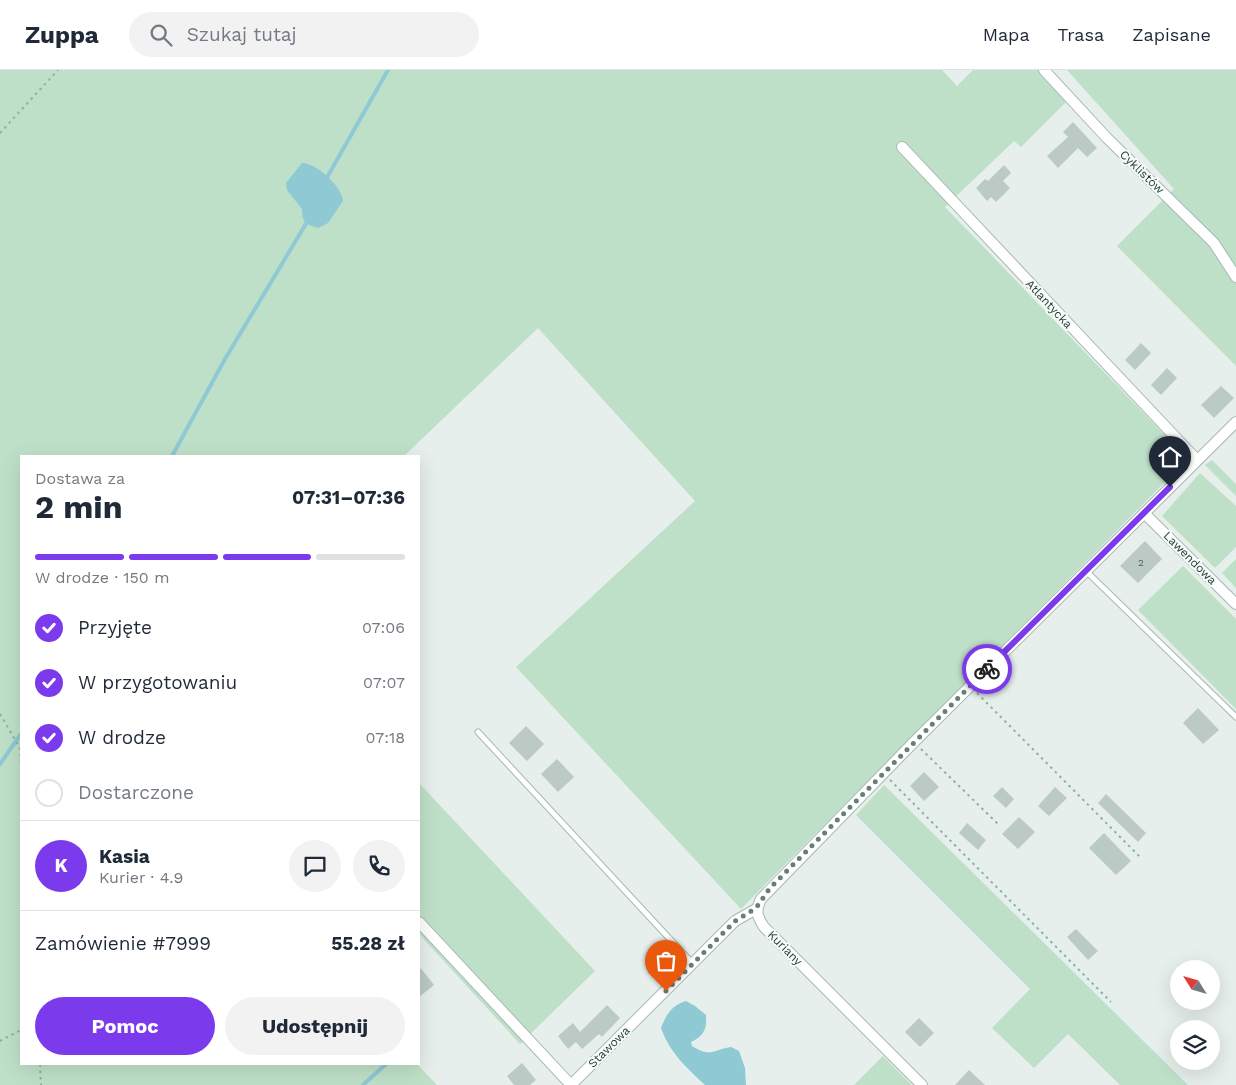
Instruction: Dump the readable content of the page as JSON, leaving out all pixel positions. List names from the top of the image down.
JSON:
{
  "streets": {
    "street": [
      "Cyklistów",
      "Atlantycka",
      "Lawendowa",
      "Kuriany",
      "Stawowa"
    ]
  },
  "crossings": [
    ["Kuriany", "Stawowa"]
  ],
  "house_numbers": ["2"],
  "north": "top left",
  "page": {
    "header": "Zuppa",
    "search": "Szukaj tutaj",
    "nav": ["Mapa", "Trasa", "Zapisane"],
    "heading": ["2 min", "Dostawa za", "07:31–07:36"],
    "panel": [
      "Kasia",
      "Kurier · 4.9",
      "Zamówienie #7999",
      "55.28 zł"
    ],
    "bar": "W drodze · 150 m",
    "list": [
      ["Przyjęte", "07:06"],
      ["W przygotowaniu", "07:07"],
      ["W drodze", "07:18"],
      "Dostarczone"
    ],
    "round": "K",
    "buttons": ["Pomoc", "Udostępnij"]
  }
}
